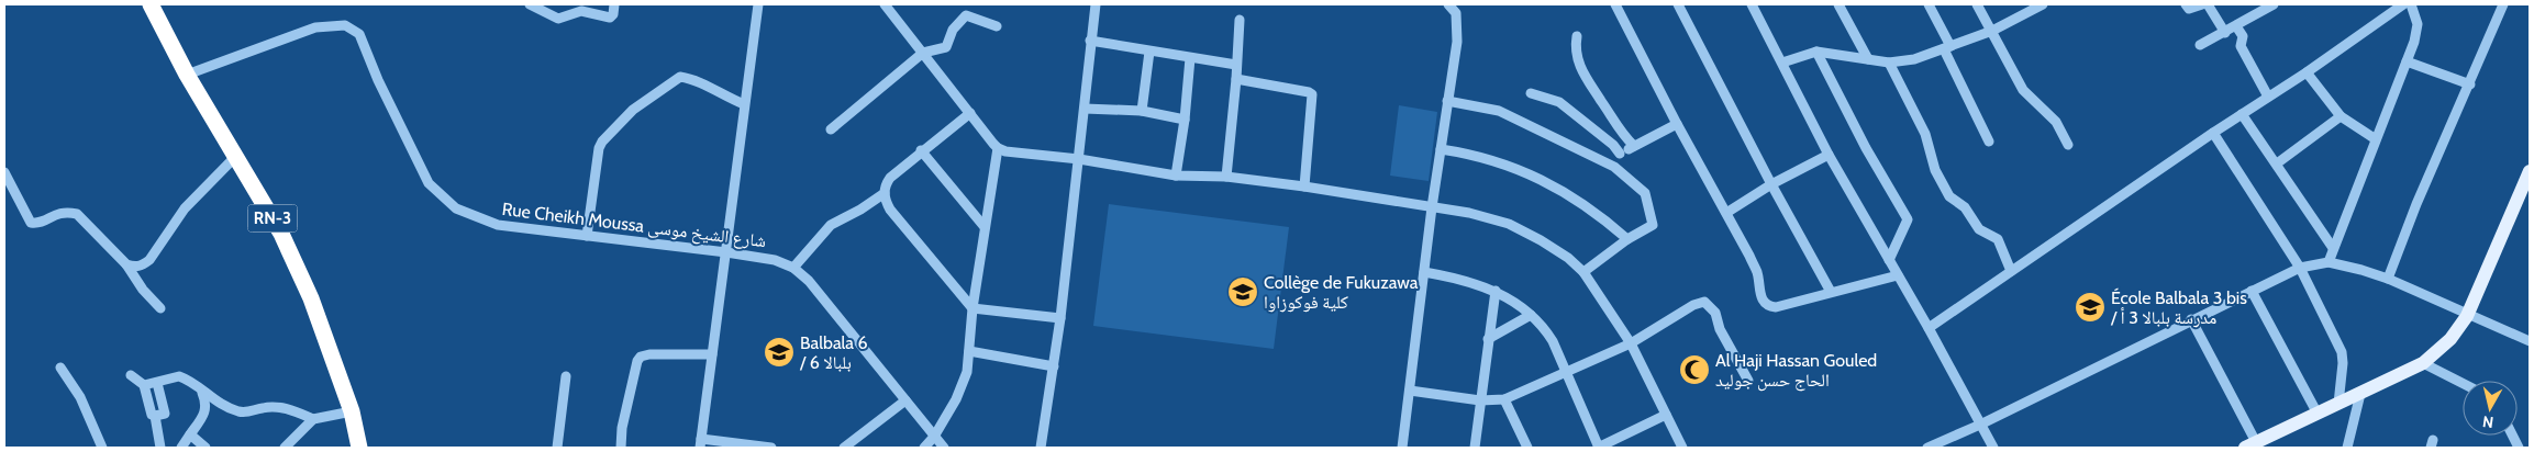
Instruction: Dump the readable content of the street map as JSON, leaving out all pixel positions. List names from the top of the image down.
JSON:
{
  "streets": {
    "highway": ["RN-3"],
    "street": ["Rue Cheikh Moussa شارع الشيخ موسى"]
  },
  "crossings": [
    ["RN-3", "Rue Cheikh Moussa شارع الشيخ موسى"]
  ],
  "places": {
    "school or university": ["Collège de Fukuzawa كلية فوكوزاوا", "École Balbala 3 bis / مدرسة بلبالا 3 أ", "Balbala 6 / بلبالا 6"],
    "mosque": ["Al Haji Hassan Gouled الحاج حسن جوليد"]
  },
  "north": "bottom"
}
